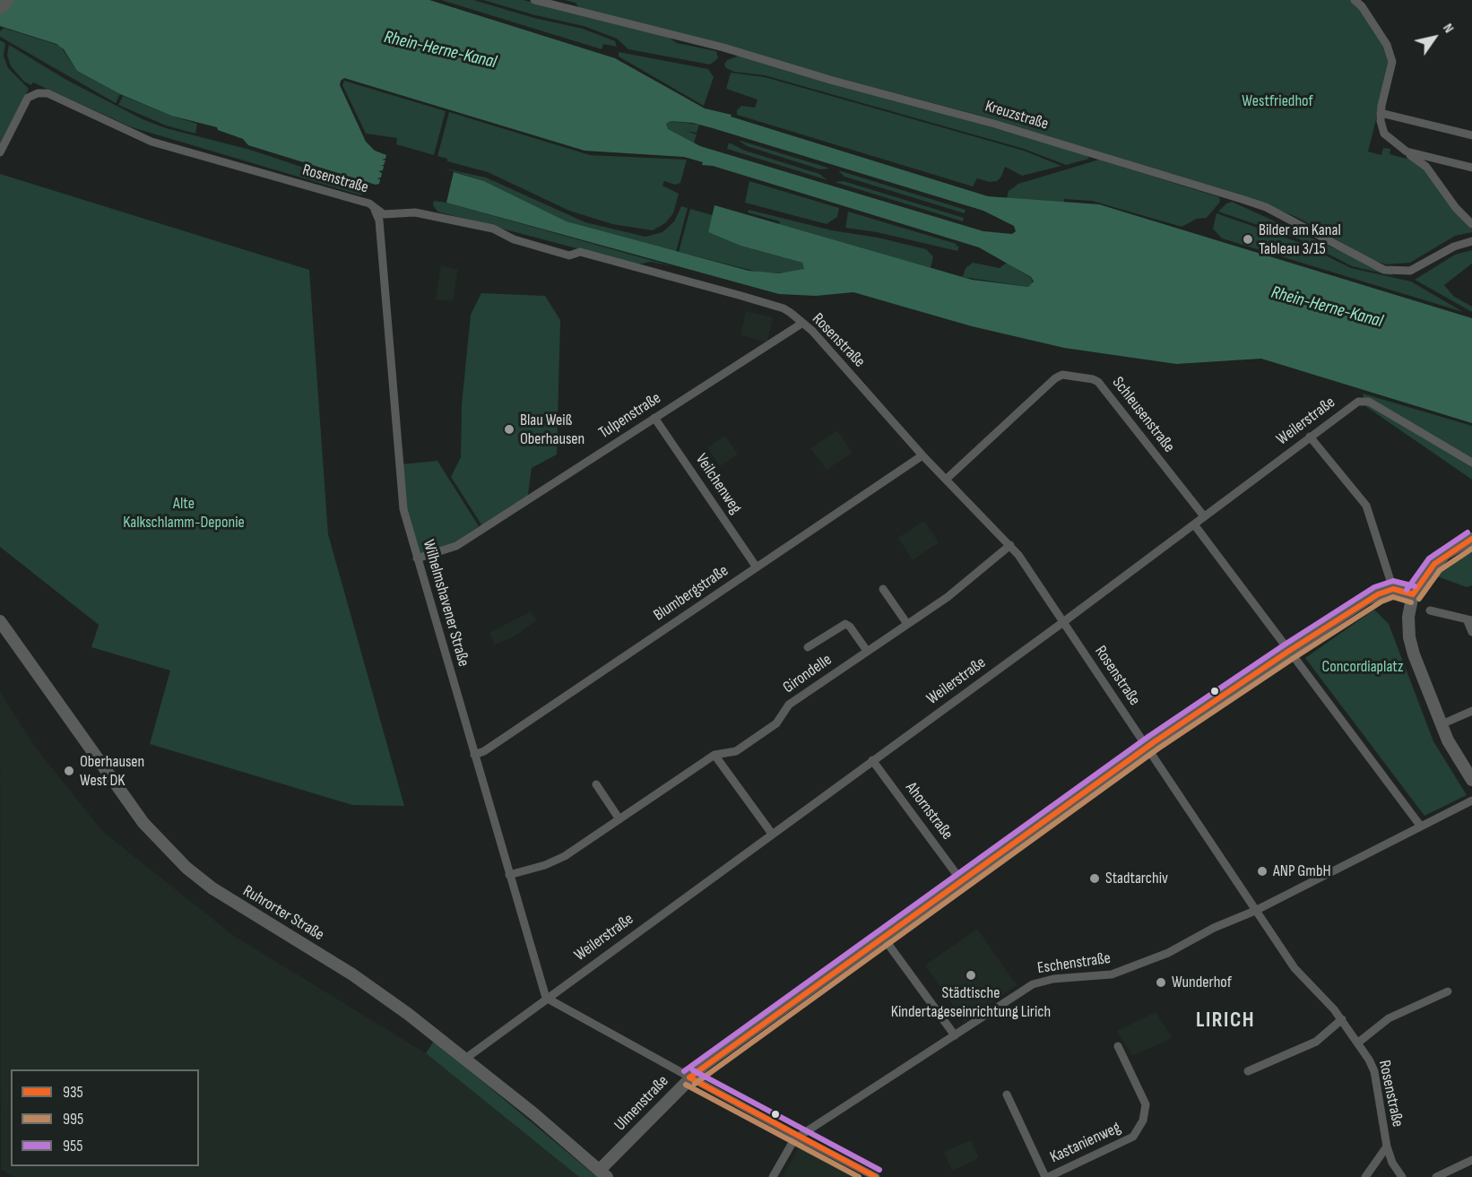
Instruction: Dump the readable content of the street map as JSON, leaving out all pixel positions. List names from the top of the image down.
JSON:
{
  "streets": {
    "street": [
      "Kreuzstraße",
      "Rosenstraße",
      "Schleusenstraße",
      "Tulpenstraße",
      "Weilerstraße",
      "Veilchenweg",
      "Blumbergstraße",
      "Wilhelmshavener Straße",
      "Girondelle",
      "Ahornstraße",
      "Ruhrorter Straße",
      "Eschenstraße",
      "Ulmenstraße",
      "Kastanienweg"
    ]
  },
  "crossings": [
    ["Rosenstraße", "Schleusenstraße"],
    ["Rosenstraße", "Tulpenstraße"],
    ["Rosenstraße", "Weilerstraße"],
    ["Rosenstraße", "Blumbergstraße"],
    ["Rosenstraße", "Wilhelmshavener Straße"],
    ["Rosenstraße", "Girondelle"],
    ["Rosenstraße", "Eschenstraße"],
    ["Rosenstraße", "Ulmenstraße"],
    ["Schleusenstraße", "Weilerstraße"],
    ["Tulpenstraße", "Veilchenweg"],
    ["Tulpenstraße", "Wilhelmshavener Straße"],
    ["Weilerstraße", "Wilhelmshavener Straße"],
    ["Weilerstraße", "Ahornstraße"],
    ["Weilerstraße", "Ruhrorter Straße"],
    ["Veilchenweg", "Blumbergstraße"],
    ["Blumbergstraße", "Wilhelmshavener Straße"],
    ["Wilhelmshavener Straße", "Girondelle"],
    ["Ahornstraße", "Ulmenstraße"],
    ["Ruhrorter Straße", "Ulmenstraße"]
  ],
  "districts": ["LIRICH"],
  "water": ["Rhein-Herne-Kanal"],
  "parks": ["Westfriedhof", "Alte Kalkschlamm-Deponie", "Concordiaplatz"],
  "places": [
    "Bilder am Kanal Tableau 3/15",
    "Blau Weiß Oberhausen",
    "Oberhausen West DK",
    "ANP GmbH",
    "Stadtarchiv",
    "Städtische Kindertageseinrichtung Lirich",
    "Wunderhof"
  ],
  "lines": ["transit line 955", "transit line 935", "transit line 995"],
  "legend": ["935", "995", "955"],
  "north": "top right"
}
